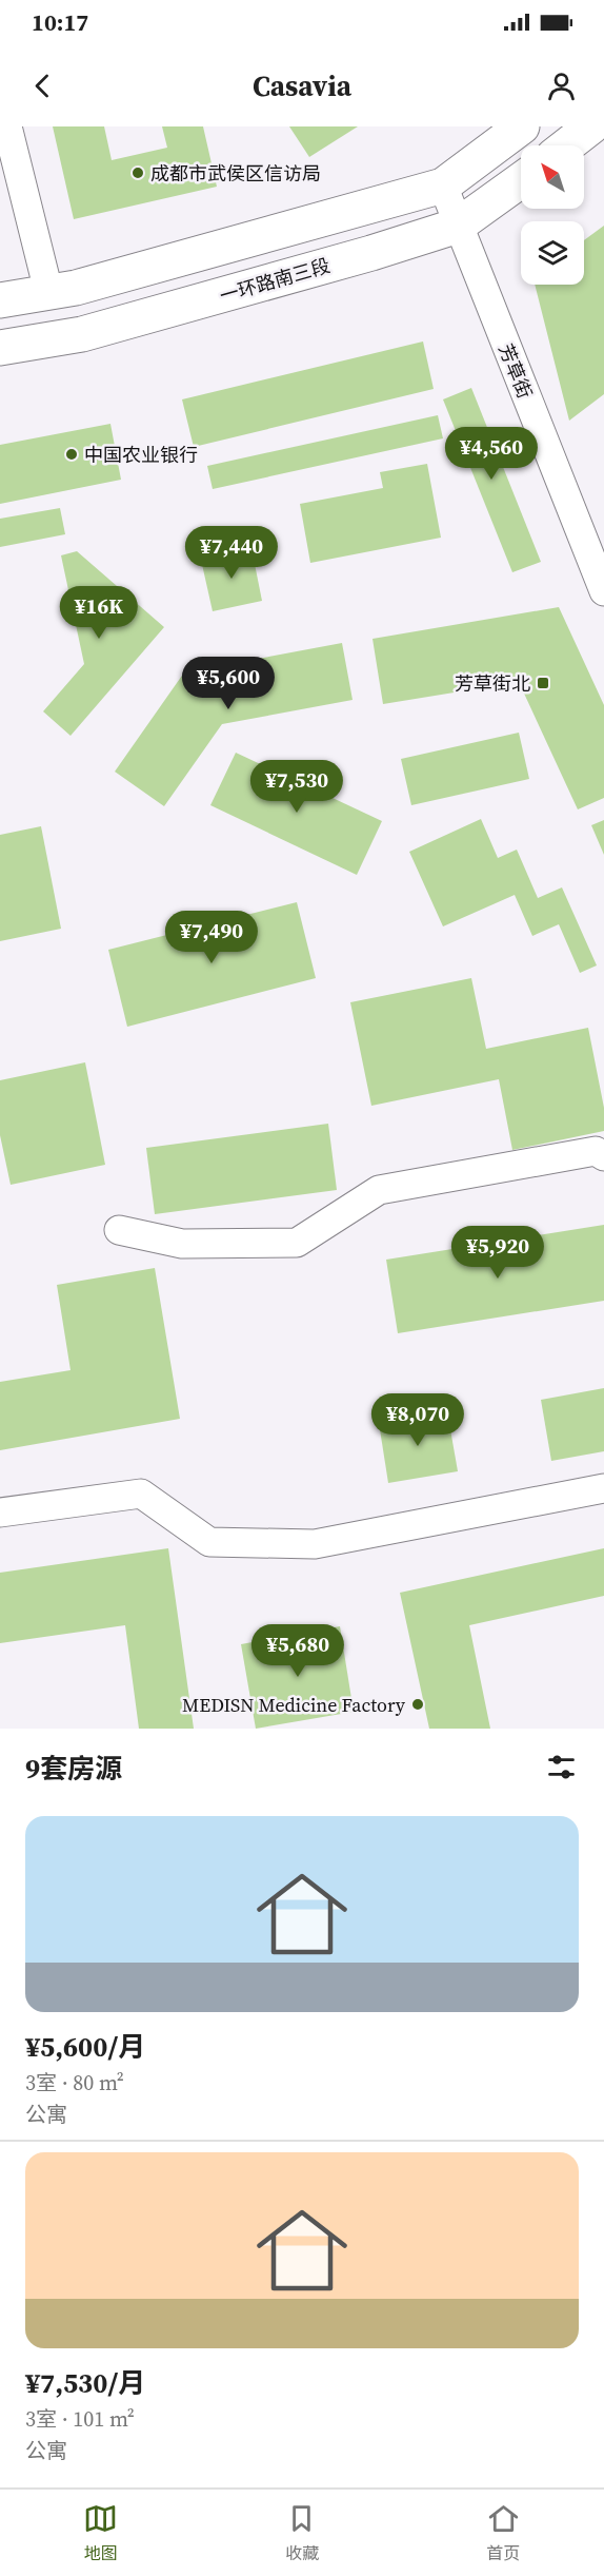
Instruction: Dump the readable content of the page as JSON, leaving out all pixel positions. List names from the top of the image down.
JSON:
{
  "streets": {
    "main road": ["一环路南三段"],
    "street": ["芳草街"]
  },
  "crossings": [
    ["一环路南三段", "芳草街"]
  ],
  "places": {
    "other": ["成都市武侯区信访局", "中国农业银行", "MEDISN Medicine Factory"],
    "transit": ["芳草街北"]
  },
  "north": "top left",
  "page": {
    "status": "10:17",
    "header": "Casavia",
    "price": [
      "¥4,560",
      "¥7,440",
      "¥16K",
      "¥5,600",
      "¥7,530",
      "¥7,490",
      "¥5,920",
      "¥8,070",
      "¥5,680"
    ],
    "heading": "9套房源",
    "list": [
      {
        "name": "¥5,600/月",
        "note": "3室 · 80 m² · 公寓"
      },
      {
        "name": "¥7,530/月",
        "note": "3室 · 101 m² · 公寓"
      }
    ],
    "tabs": ["地图", "收藏", "首页"]
  }
}
